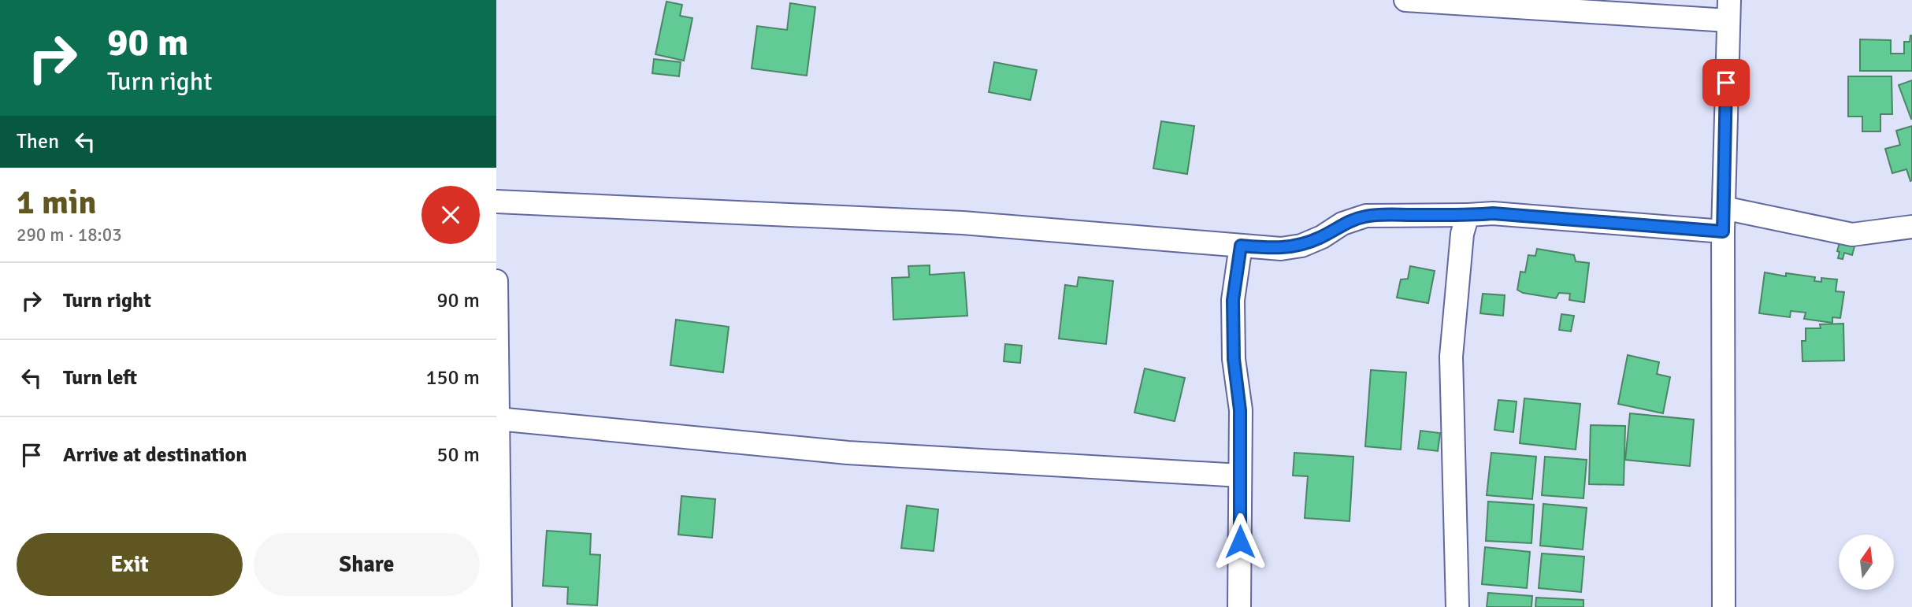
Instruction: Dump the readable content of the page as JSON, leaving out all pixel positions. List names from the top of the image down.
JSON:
{
  "north": "top",
  "page": {
    "turn": ["90 m", "Turn right"],
    "then": "Then",
    "heading": ["1 min", "290 m · 18:03"],
    "list": [
      {
        "name": "Turn right",
        "value": "90 m"
      },
      {
        "name": "Turn left",
        "value": "150 m"
      },
      {
        "name": "Arrive at destination",
        "value": "50 m"
      }
    ],
    "buttons": ["Exit", "Share"]
  }
}
